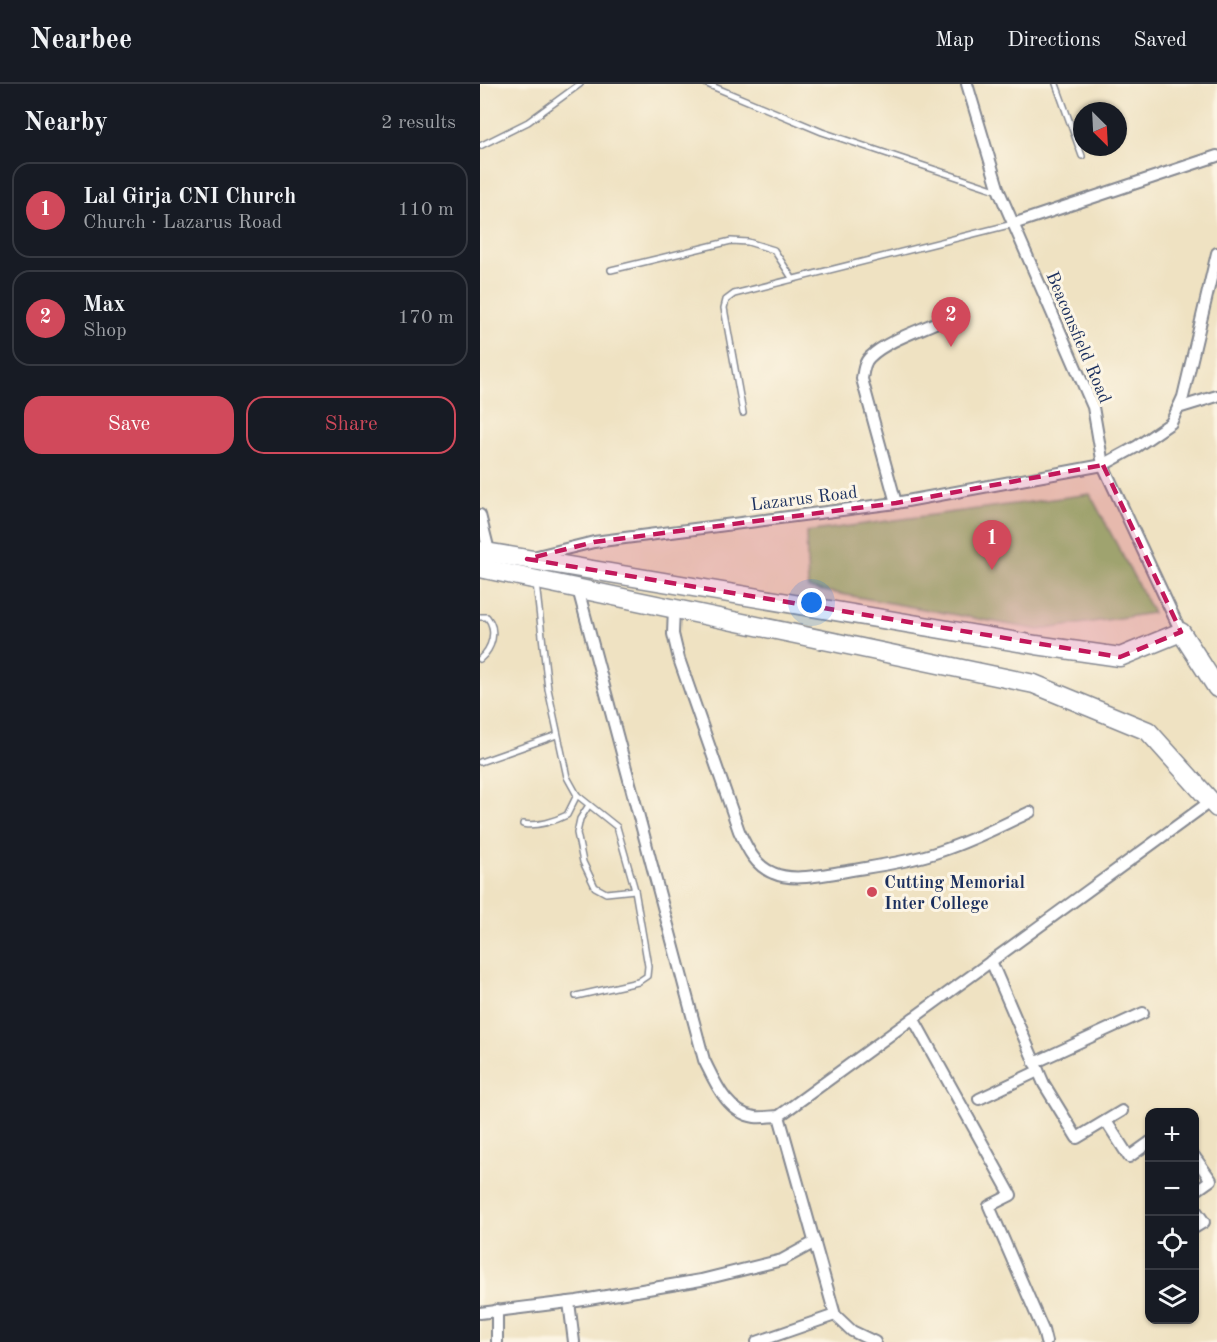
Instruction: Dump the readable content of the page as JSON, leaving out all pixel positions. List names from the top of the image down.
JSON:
{
  "streets": {
    "street": ["Beaconsfield Road", "Lazarus Road"]
  },
  "crossings": [
    ["Beaconsfield Road", "Lazarus Road"]
  ],
  "places": ["Cutting Memorial Inter College"],
  "north": "bottom right",
  "page": {
    "header": "Nearbee",
    "nav": ["Map", "Directions", "Saved"],
    "heading": ["Nearby", "2 results"],
    "list": [
      {
        "mark": "1",
        "name": "Lal Girja CNI Church",
        "note": "Church · Lazarus Road",
        "value": "110 m"
      },
      {
        "mark": "2",
        "name": "Max",
        "note": "Shop",
        "value": "170 m"
      }
    ],
    "pins": ["2", "1"],
    "buttons": ["Save", "Share"],
    "map_buttons": ["+", "−"]
  }
}
